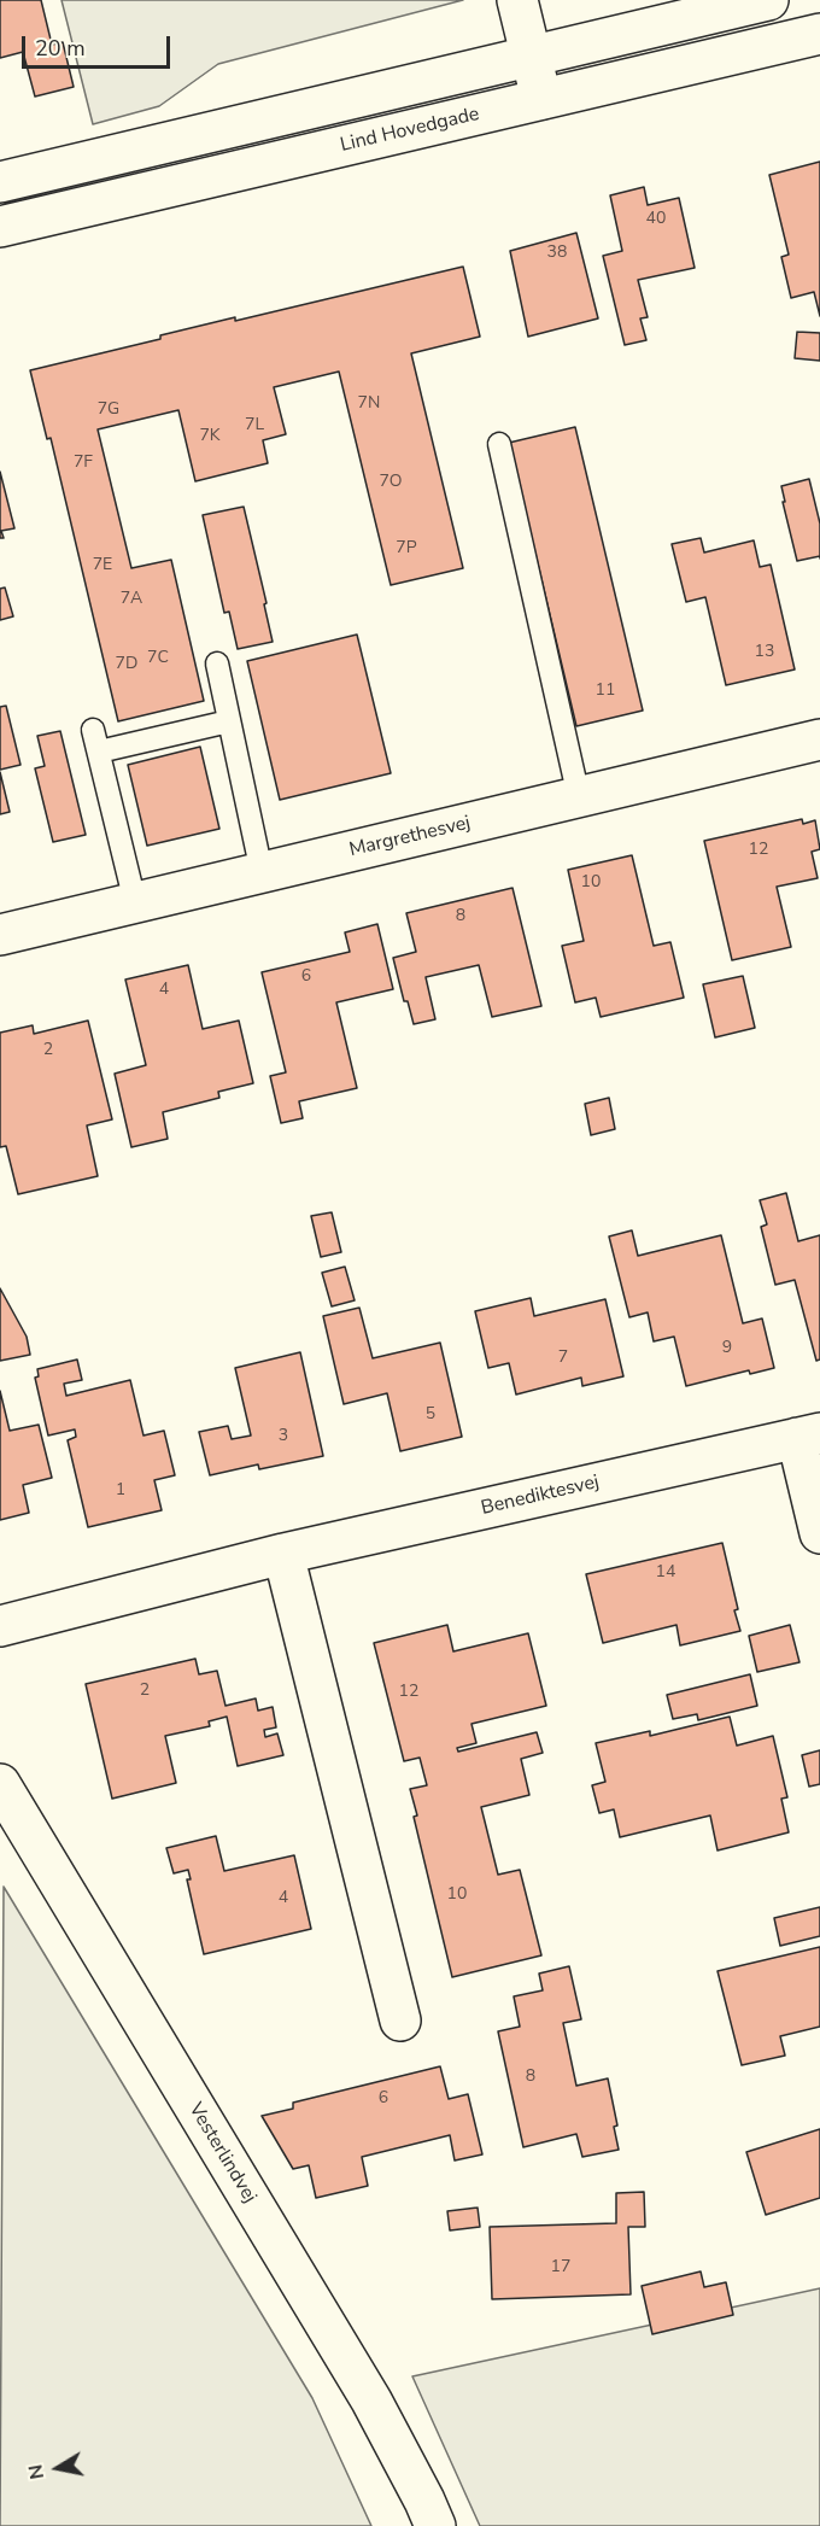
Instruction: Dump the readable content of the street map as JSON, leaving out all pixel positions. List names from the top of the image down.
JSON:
{
  "streets": {
    "street": [
      "Lind Hovedgade",
      "Margrethesvej",
      "Benediktesvej",
      "Vesterlindvej"
    ]
  },
  "house_numbers": [
    "40",
    "38",
    "7N",
    "7G",
    "7L",
    "7K",
    "7F",
    "7O",
    "7P",
    "7E",
    "7A",
    "13",
    "7C",
    "7D",
    "11",
    "12",
    "10",
    "8",
    "6",
    "4",
    "2",
    "9",
    "7",
    "5",
    "3",
    "1",
    "14",
    "2",
    "12",
    "10",
    "4",
    "8",
    "6",
    "17"
  ],
  "scale_bar": "20 m",
  "north": "left"
}
